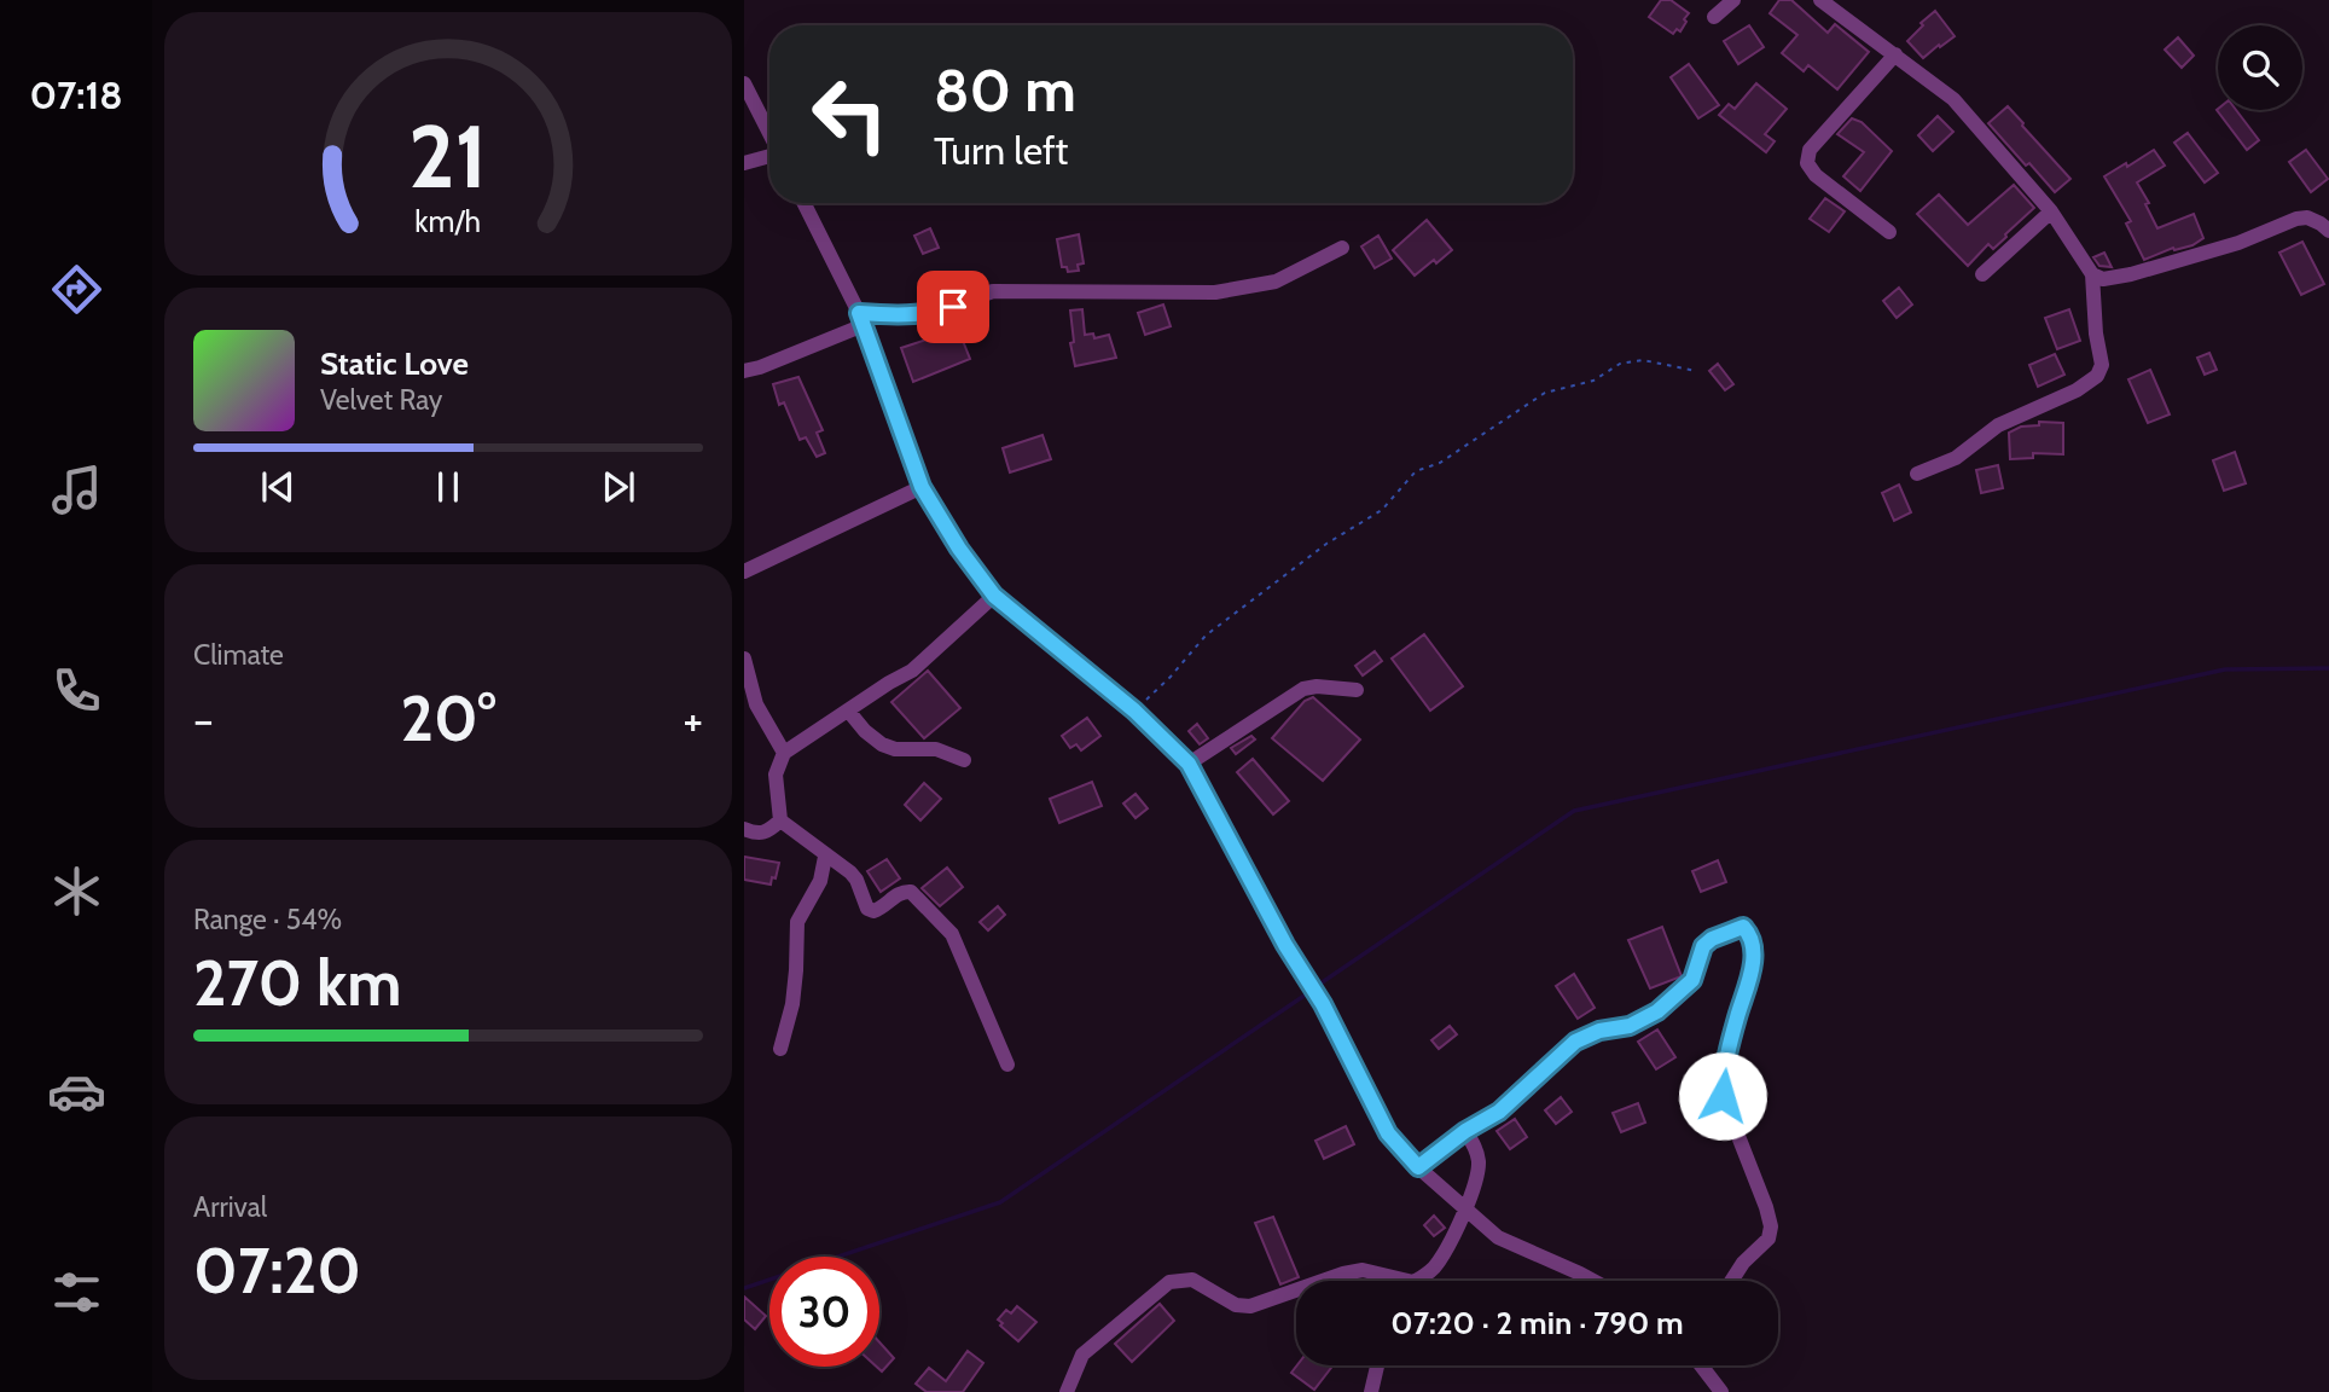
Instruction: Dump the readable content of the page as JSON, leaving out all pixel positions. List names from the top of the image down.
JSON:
{
  "page": {
    "tabs": "07:18",
    "turn": ["80 m", "Turn left"],
    "song": ["Static Love", "Velvet Ray"],
    "tile": [
      "Climate",
      ["Range · 54%", "270 km"],
      ["Arrival", "07:20"]
    ],
    "heat": ["−", "20°", "+"],
    "limit": "30",
    "trip": "07:20 · 2 min · 790 m",
    "gauge": ["21", "km/h"]
  }
}
